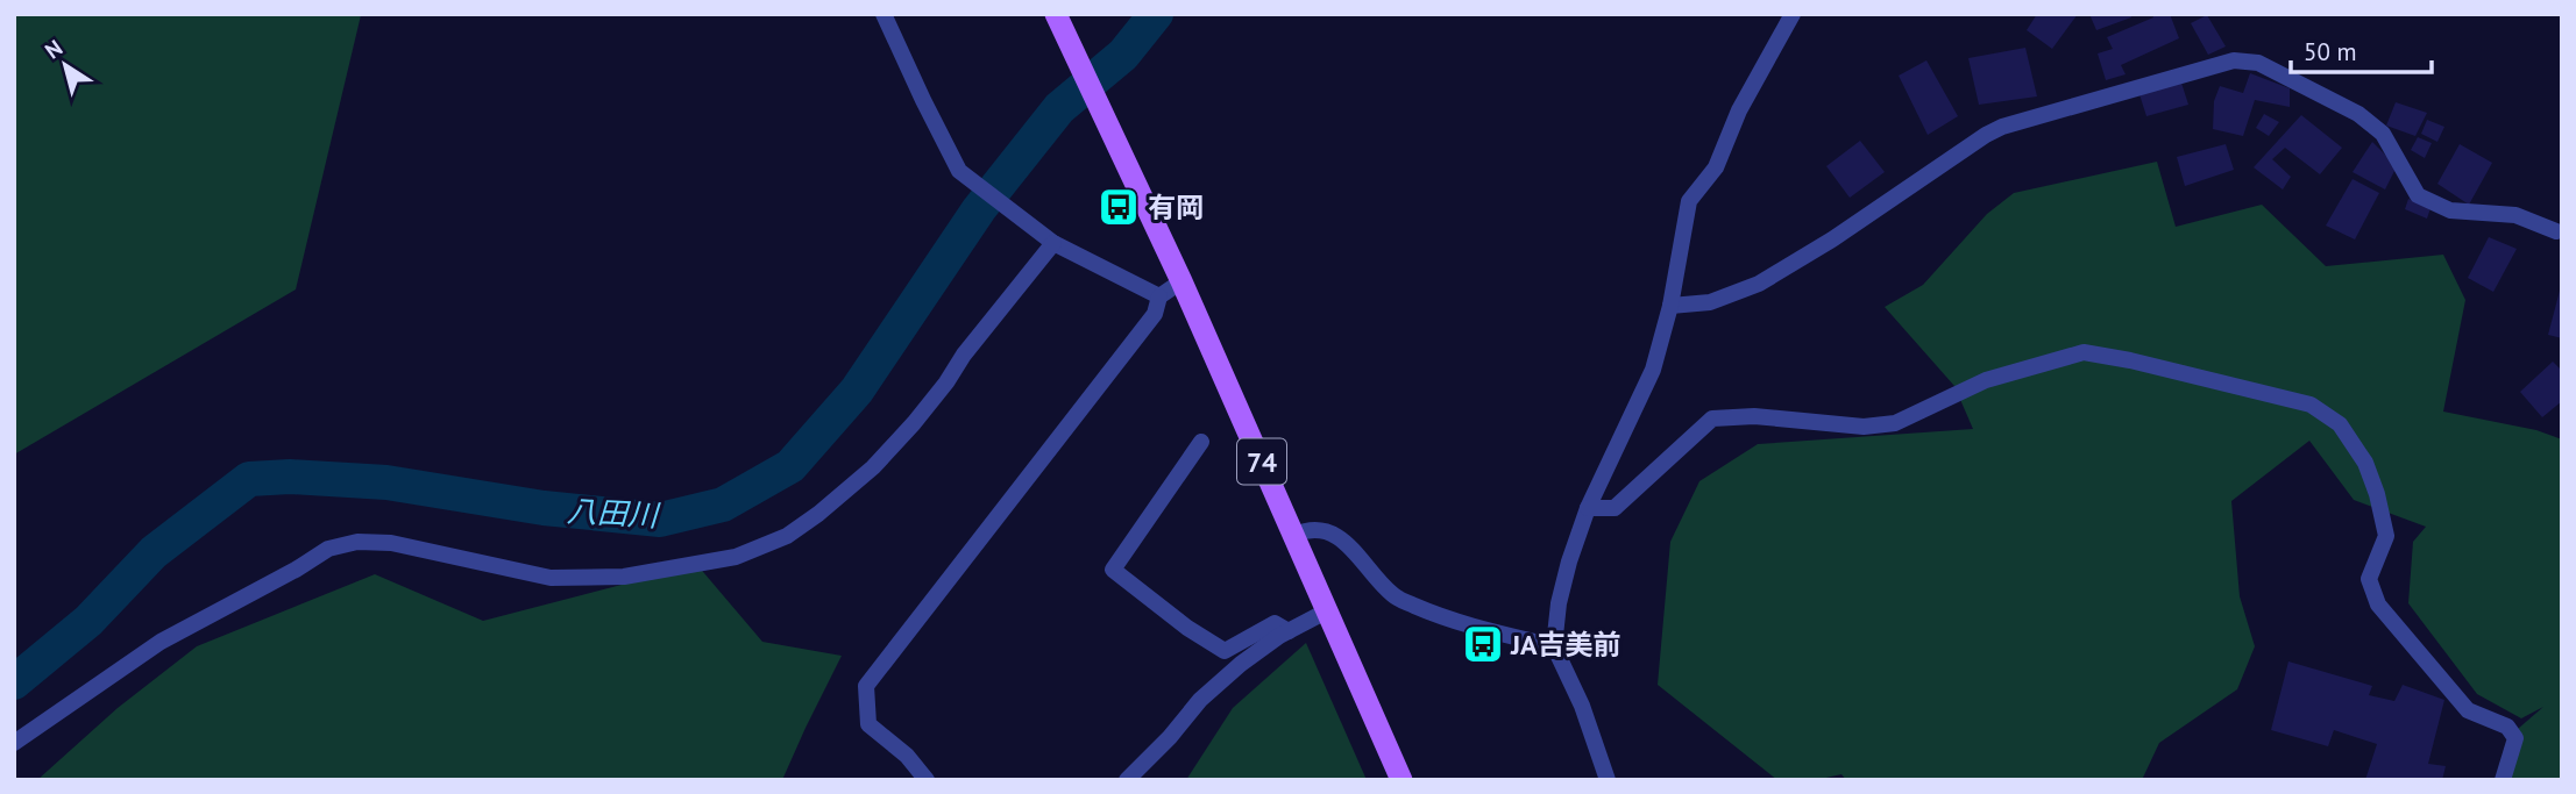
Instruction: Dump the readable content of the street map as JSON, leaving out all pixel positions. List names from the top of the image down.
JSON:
{
  "streets": {
    "main road": ["74"]
  },
  "water": ["八田川"],
  "places": {
    "bus stop": ["有岡", "JA吉美前"]
  },
  "scale_bar": "50 m",
  "north": "top left"
}
